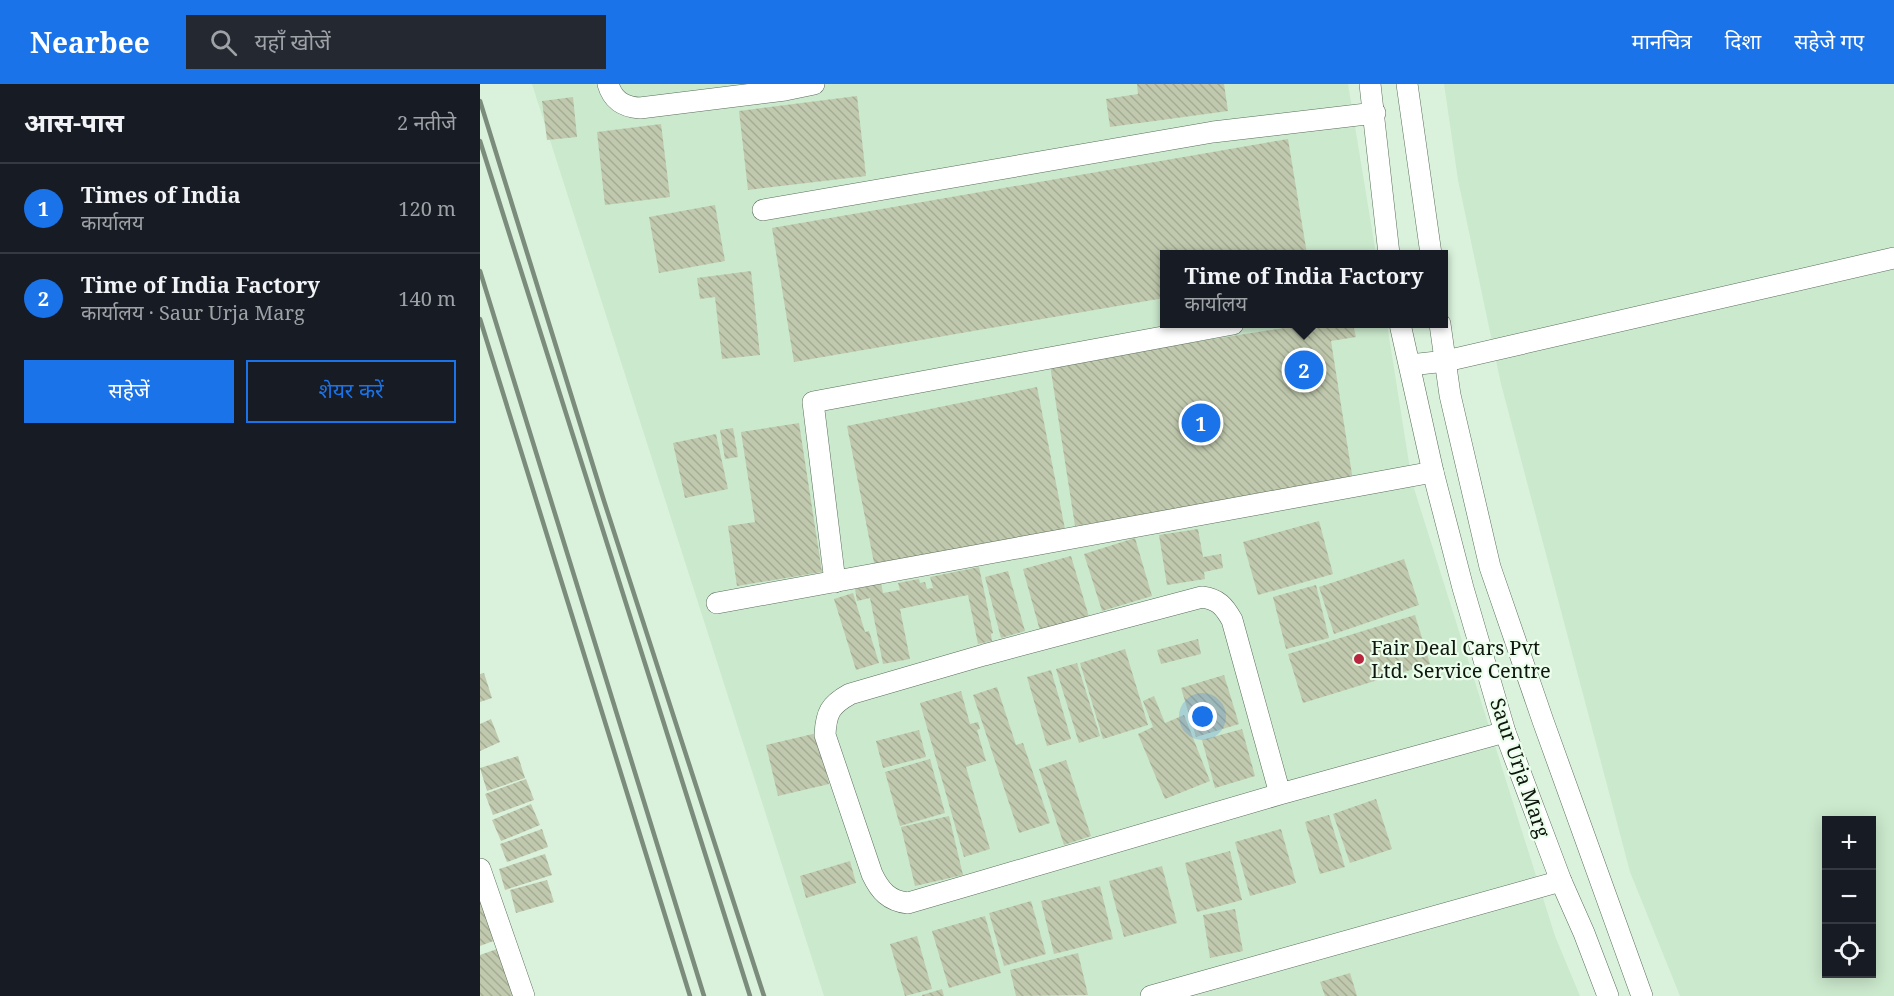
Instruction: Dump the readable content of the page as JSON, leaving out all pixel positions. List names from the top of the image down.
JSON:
{
  "streets": {
    "street": ["Saur Urja Marg"]
  },
  "places": ["Fair Deal Cars Pvt Ltd. Service Centre"],
  "page": {
    "header": "Nearbee",
    "search": "यहाँ खोजें",
    "nav": ["मानचित्र", "दिशा", "सहेजे गए"],
    "heading": ["आस-पास", "2 नतीजे"],
    "list": [
      {
        "mark": "1",
        "name": "Times of India",
        "note": "कार्यालय",
        "value": "120 m"
      },
      {
        "mark": "2",
        "name": "Time of India Factory",
        "note": "कार्यालय · Saur Urja Marg",
        "value": "140 m"
      }
    ],
    "popup": ["Time of India Factory", "कार्यालय"],
    "buttons": ["सहेजें", "शेयर करें"],
    "pins": ["2", "1"],
    "map_buttons": ["+", "−"]
  }
}
